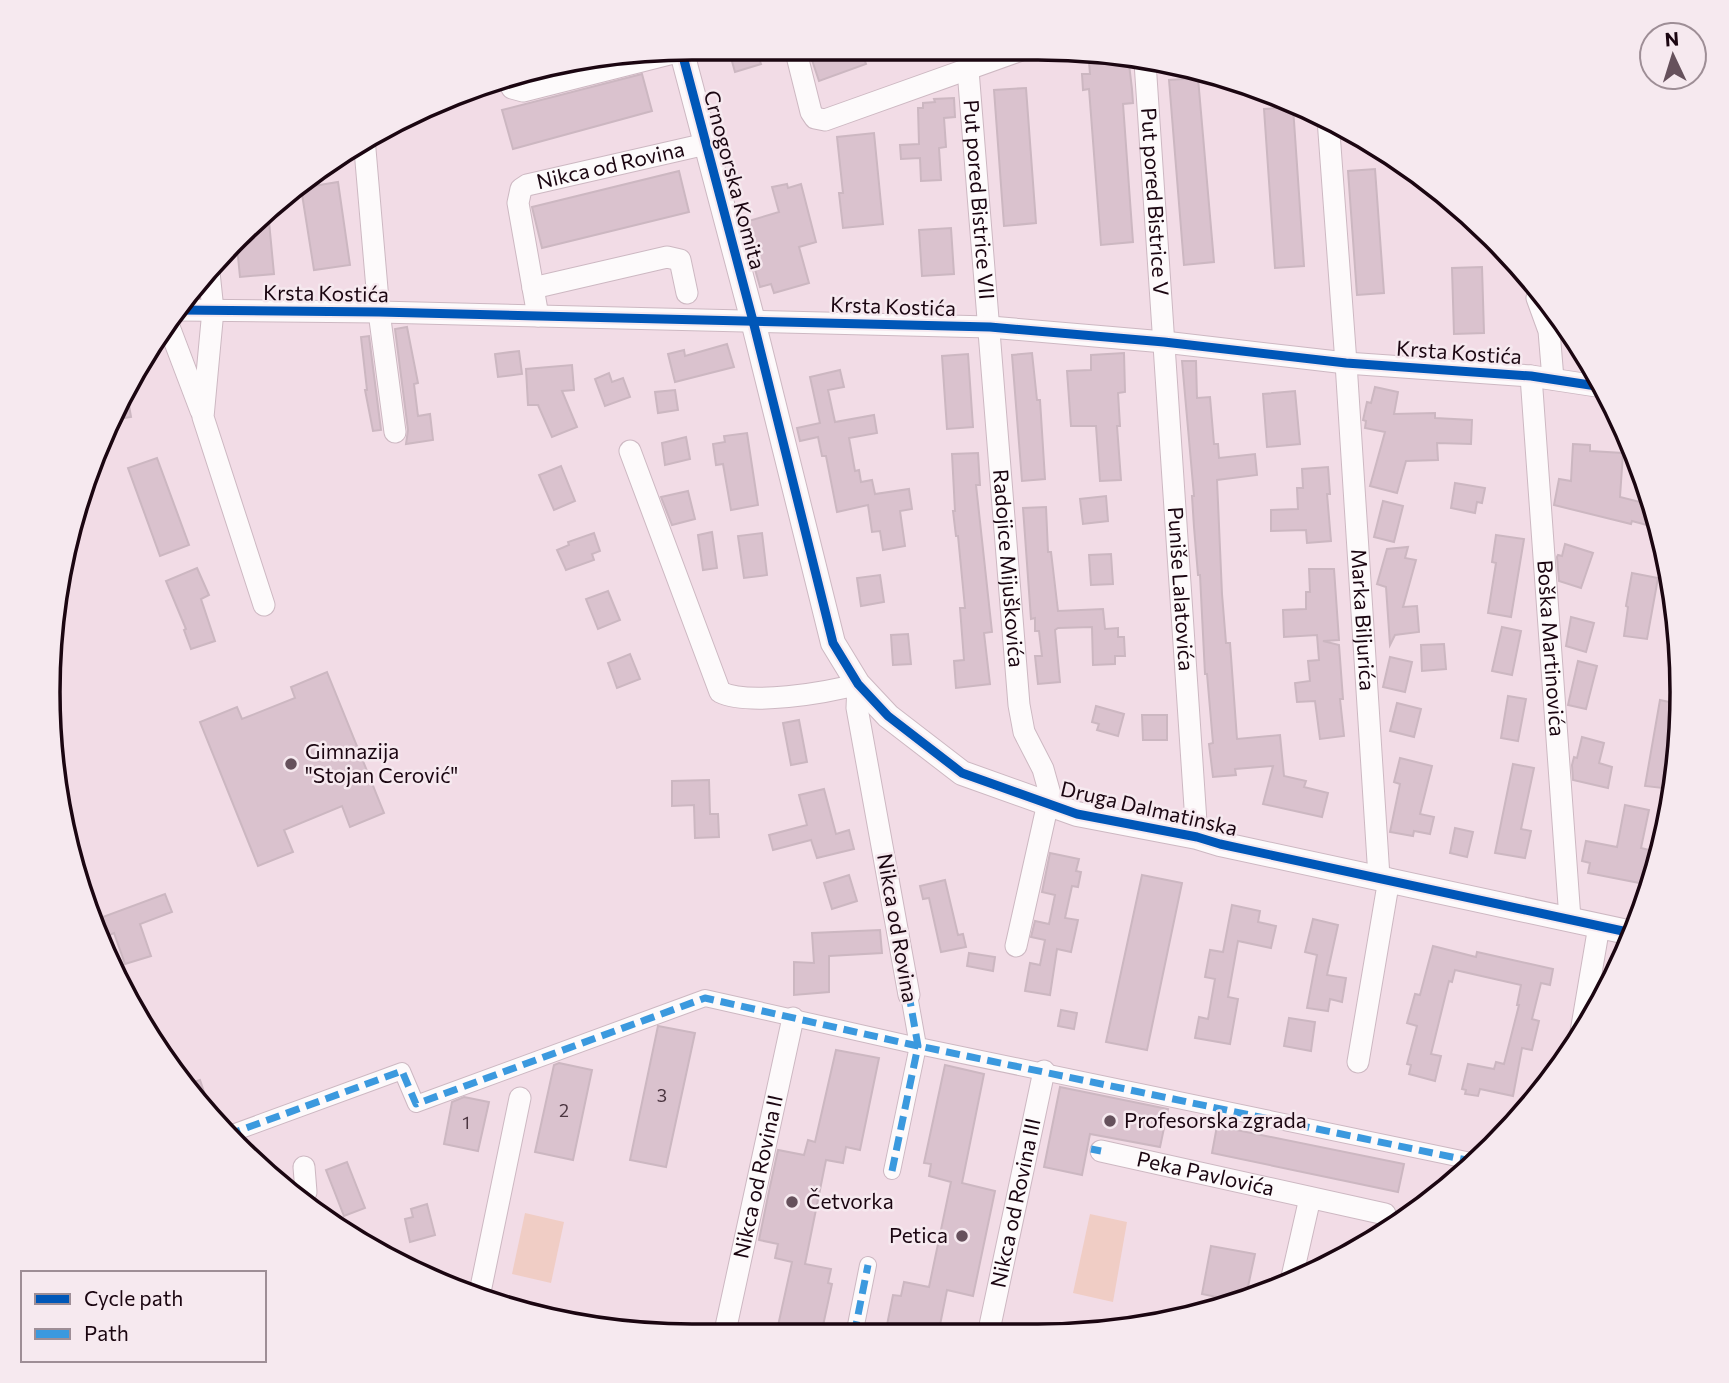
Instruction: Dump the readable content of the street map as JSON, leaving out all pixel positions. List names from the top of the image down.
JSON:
{
  "streets": {
    "street": [
      "Nikca od Rovina",
      "Crnogorska Komita",
      "Put pored Bistrice VII",
      "Put pored Bistrice V",
      "Krsta Kostića",
      "Radojice Mijuškovića",
      "Puniše Lalatovića",
      "Marka Biljurića",
      "Boška Martinovića",
      "Druga Dalmatinska",
      "Peka Pavlovića",
      "Nikca od Rovina II",
      "Nikca od Rovina III"
    ]
  },
  "crossings": [
    ["Nikca od Rovina", "Crnogorska Komita"],
    ["Nikca od Rovina", "Krsta Kostića"],
    ["Nikca od Rovina", "Druga Dalmatinska"],
    ["Crnogorska Komita", "Krsta Kostića"],
    ["Crnogorska Komita", "Druga Dalmatinska"],
    ["Put pored Bistrice VII", "Krsta Kostića"],
    ["Put pored Bistrice VII", "Radojice Mijuškovića"],
    ["Put pored Bistrice V", "Krsta Kostića"],
    ["Put pored Bistrice V", "Puniše Lalatovića"],
    ["Krsta Kostića", "Radojice Mijuškovića"],
    ["Krsta Kostića", "Puniše Lalatovića"],
    ["Krsta Kostića", "Marka Biljurića"],
    ["Krsta Kostića", "Boška Martinovića"],
    ["Krsta Kostića", "Druga Dalmatinska"],
    ["Radojice Mijuškovića", "Druga Dalmatinska"],
    ["Puniše Lalatovića", "Druga Dalmatinska"],
    ["Marka Biljurića", "Druga Dalmatinska"],
    ["Boška Martinovića", "Druga Dalmatinska"]
  ],
  "places": [
    "Gimnazija \"Stojan Cerović\"",
    "Profesorska zgrada",
    "Četvorka",
    "Petica"
  ],
  "house_numbers": ["3", "2", "1"],
  "legend": ["Cycle path", "Path"],
  "north": "top"
}
